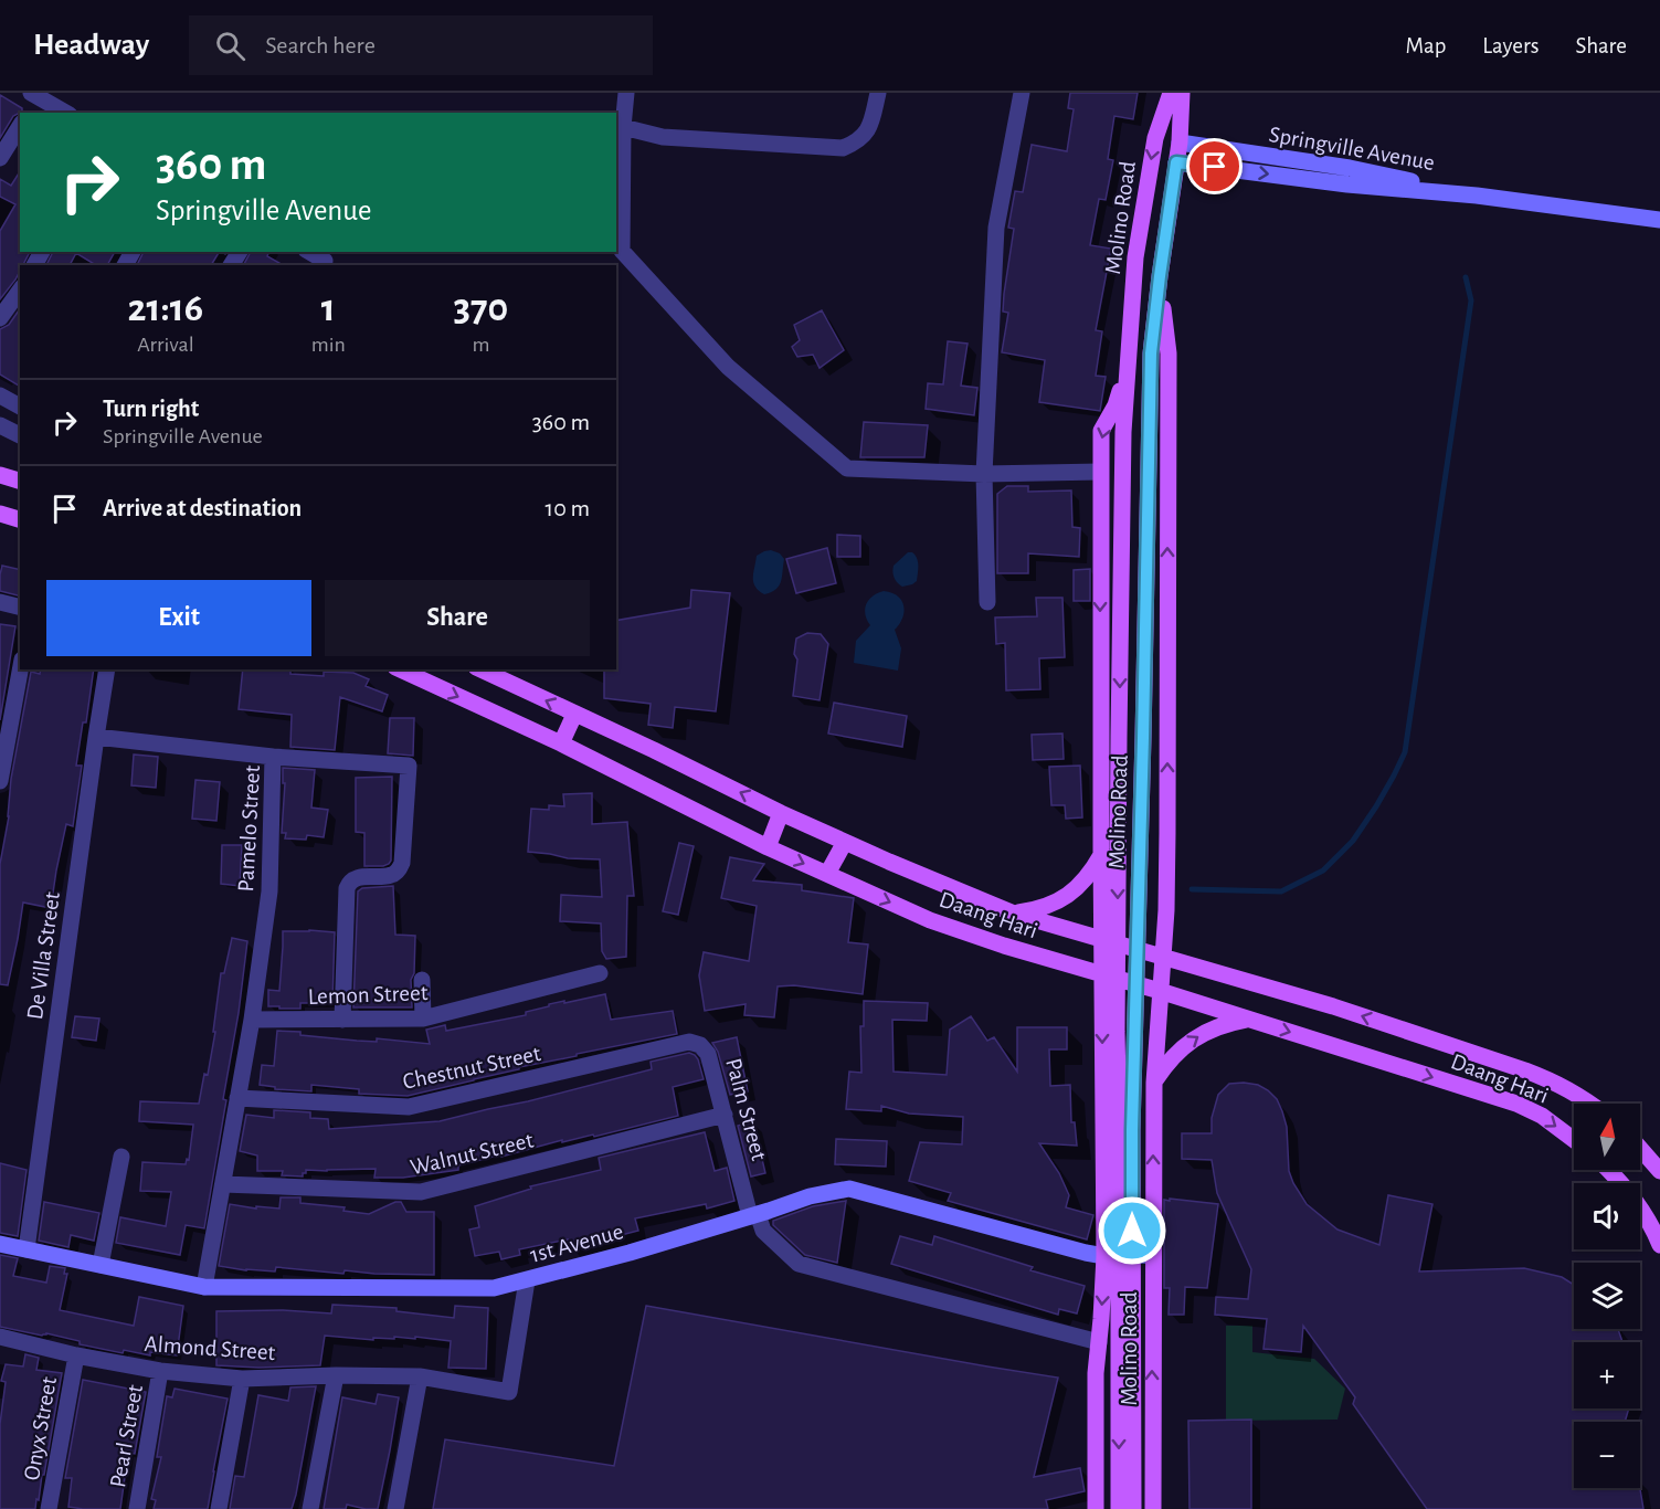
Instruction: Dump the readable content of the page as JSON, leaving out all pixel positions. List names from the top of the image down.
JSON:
{
  "streets": {
    "main road": ["Molino Road", "Daang Hari"],
    "street": [
      "Springville Avenue",
      "Pamelo Street",
      "De Villa Street",
      "Lemon Street",
      "Chestnut Street",
      "Palm Street",
      "Walnut Street",
      "1st Avenue",
      "Almond Street",
      "Onyx Street",
      "Pearl Street"
    ]
  },
  "crossings": [
    ["Springville Avenue", "Molino Road"],
    ["Molino Road", "Daang Hari"],
    ["Molino Road", "Palm Street"],
    ["Molino Road", "1st Avenue"],
    ["Pamelo Street", "Lemon Street"],
    ["Pamelo Street", "Chestnut Street"],
    ["Pamelo Street", "Walnut Street"],
    ["Pamelo Street", "1st Avenue"],
    ["De Villa Street", "1st Avenue"],
    ["Chestnut Street", "Palm Street"],
    ["Palm Street", "Walnut Street"],
    ["Palm Street", "1st Avenue"],
    ["1st Avenue", "Almond Street"],
    ["Almond Street", "Onyx Street"],
    ["Almond Street", "Pearl Street"]
  ],
  "north": "top",
  "page": {
    "header": "Headway",
    "search": "Search here",
    "nav": ["Map", "Layers", "Share"],
    "turn": ["360 m", "Springville Avenue"],
    "eta": [
      "21:16",
      "Arrival",
      "1",
      "min",
      "370",
      "m"
    ],
    "list": [
      {
        "name": "Turn right",
        "note": "Springville Avenue",
        "value": "360 m"
      },
      {
        "name": "Arrive at destination",
        "value": "10 m"
      }
    ],
    "buttons": ["Exit", "Share"],
    "map_buttons": ["+", "−"]
  }
}
